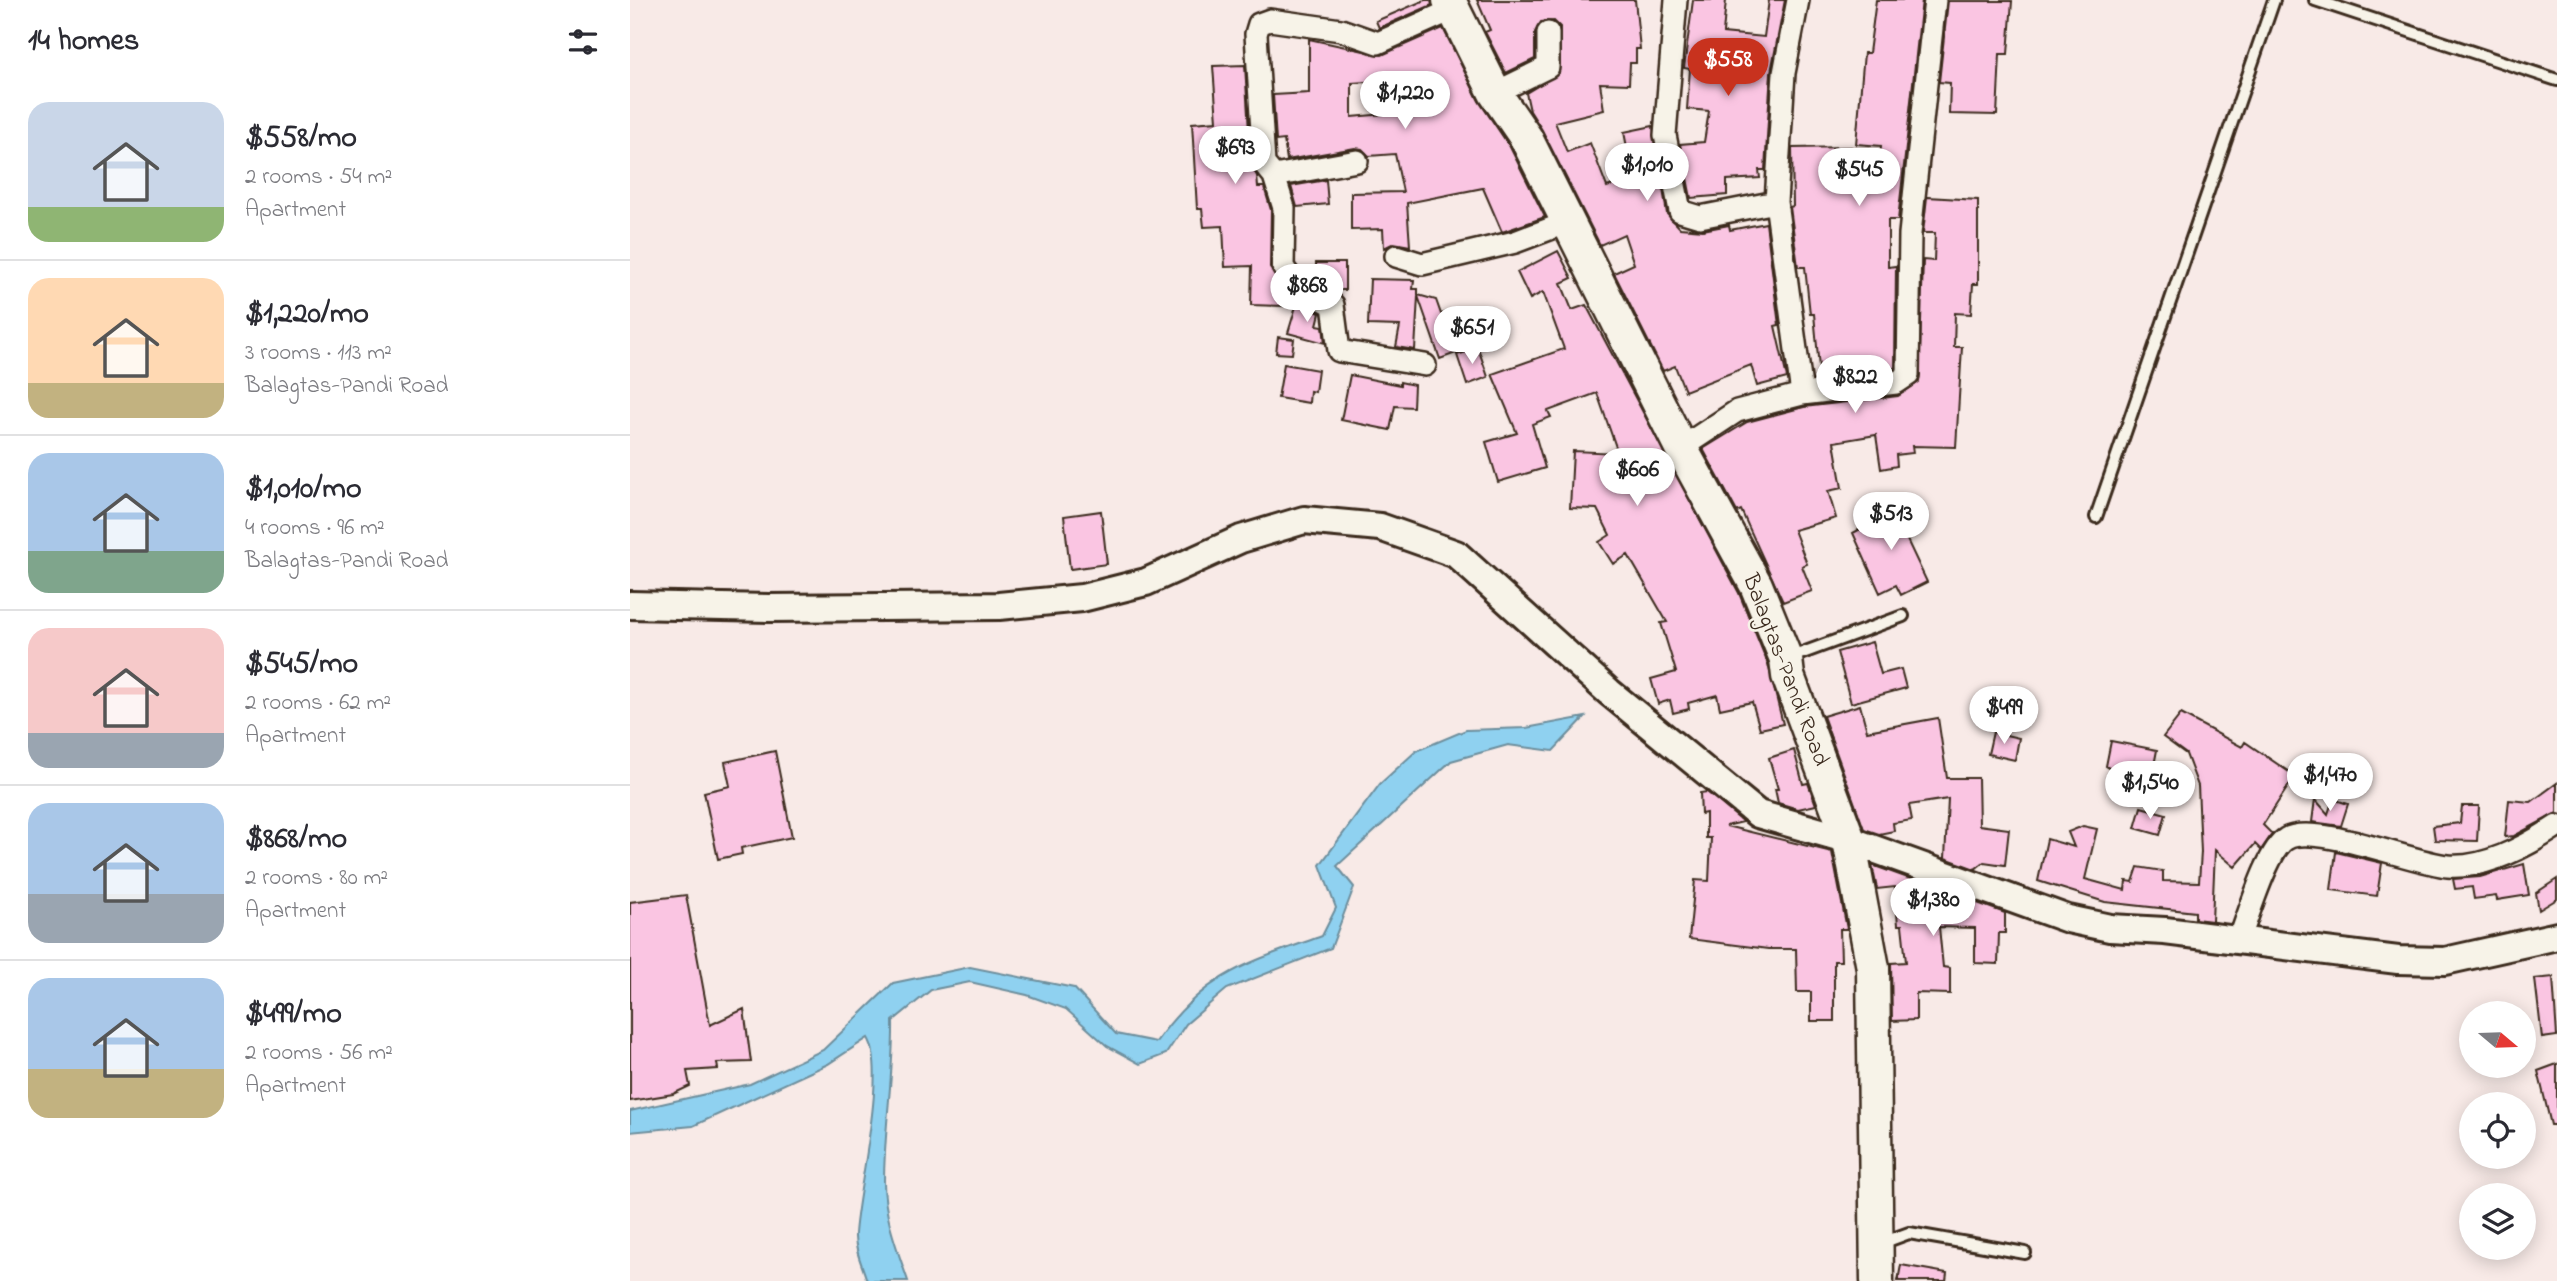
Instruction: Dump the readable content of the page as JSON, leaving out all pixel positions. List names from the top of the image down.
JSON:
{
  "streets": {
    "main road": ["Balagtas-Pandi Road"]
  },
  "north": "right",
  "page": {
    "heading": "14 homes",
    "price": [
      "$558",
      "$1,220",
      "$693",
      "$1,010",
      "$545",
      "$868",
      "$651",
      "$822",
      "$606",
      "$513",
      "$499",
      "$1,470",
      "$1,540",
      "$1,380"
    ],
    "list": [
      {
        "name": "$558/mo",
        "note": "2 rooms · 54 m² · Apartment"
      },
      {
        "name": "$1,220/mo",
        "note": "3 rooms · 113 m² · Balagtas-Pandi Road"
      },
      {
        "name": "$1,010/mo",
        "note": "4 rooms · 96 m² · Balagtas-Pandi Road"
      },
      {
        "name": "$545/mo",
        "note": "2 rooms · 62 m² · Apartment"
      },
      {
        "name": "$868/mo",
        "note": "2 rooms · 80 m² · Apartment"
      },
      {
        "name": "$499/mo",
        "note": "2 rooms · 56 m² · Apartment"
      }
    ]
  }
}
